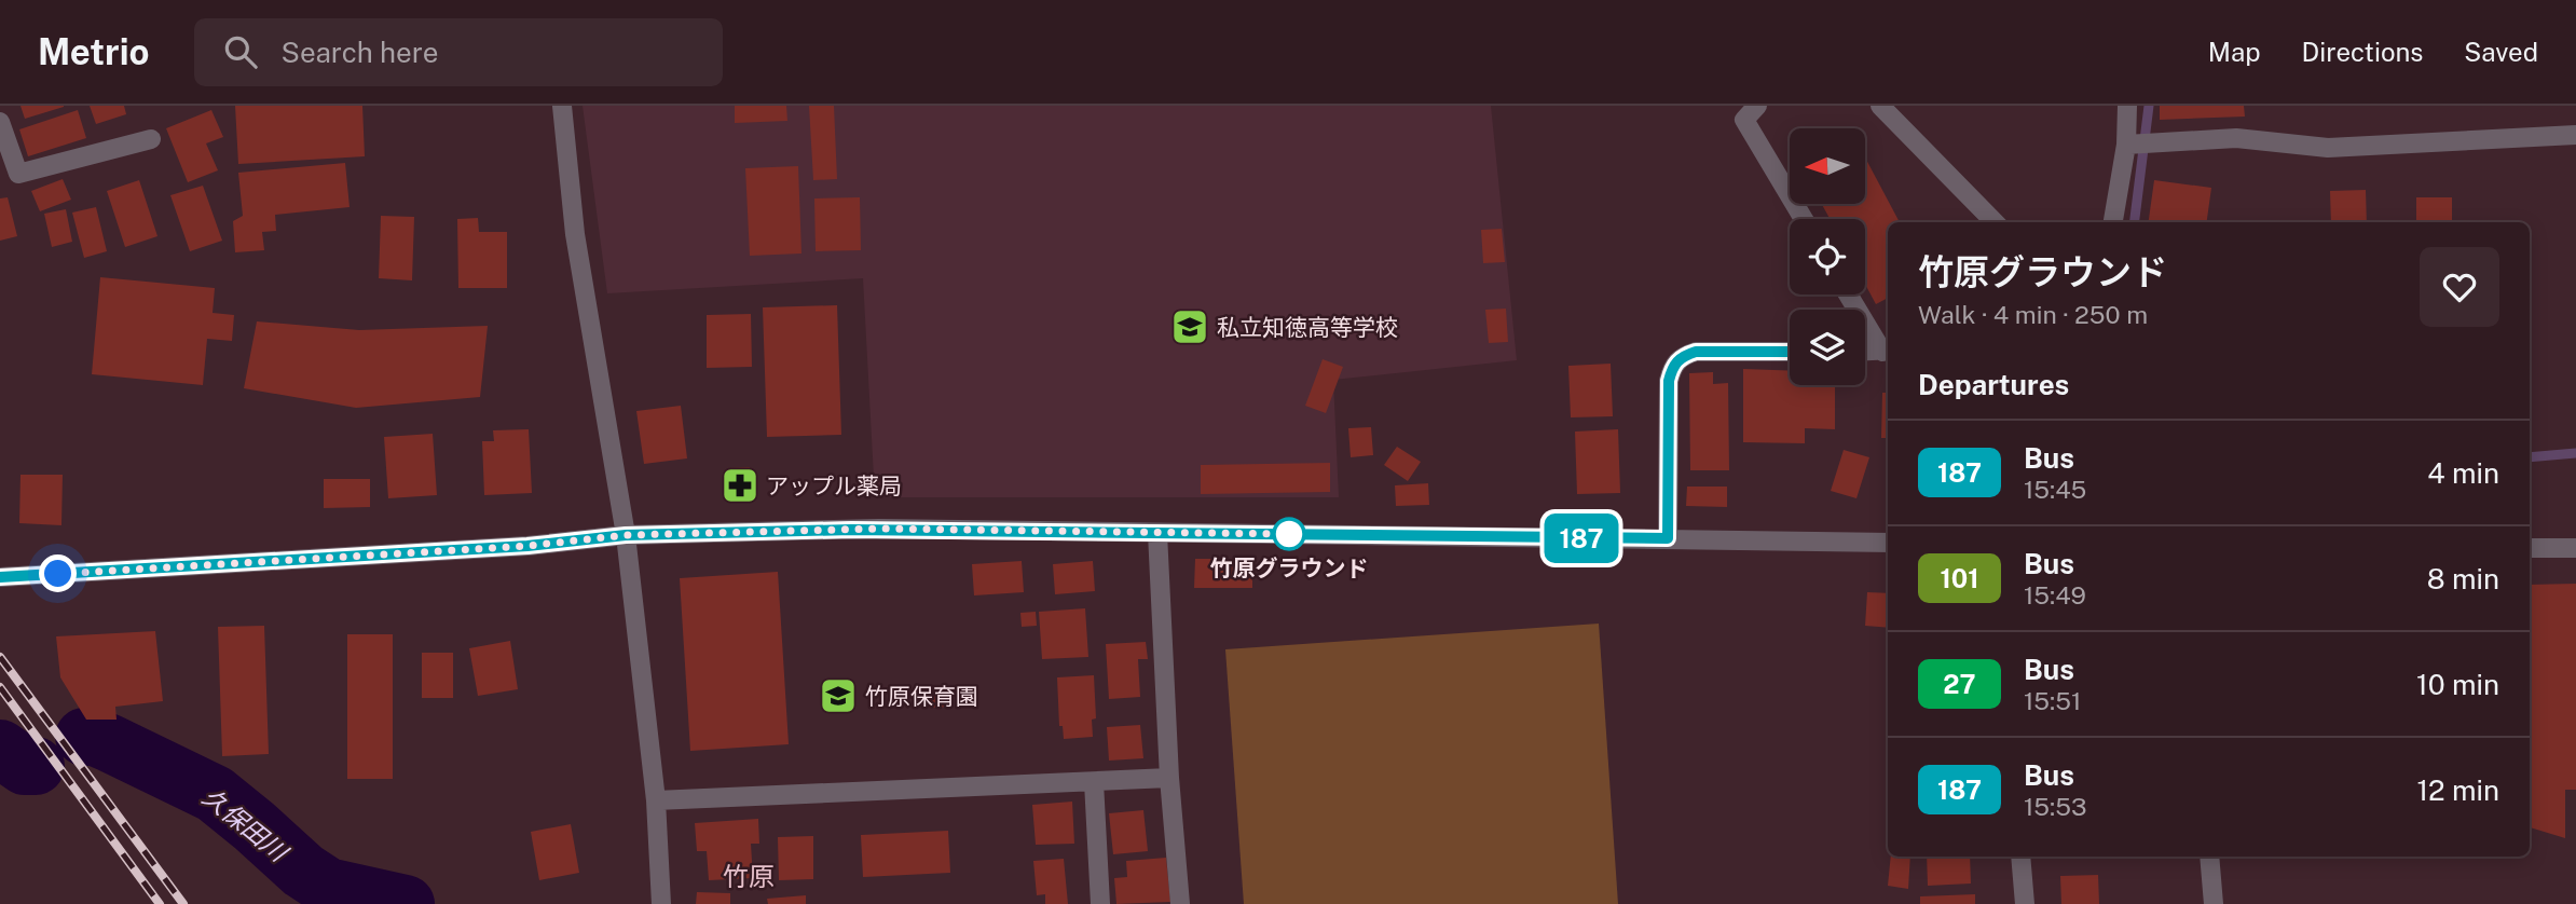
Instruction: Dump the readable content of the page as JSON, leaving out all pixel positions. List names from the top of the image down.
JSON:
{
  "districts": ["竹原"],
  "water": ["久保田川"],
  "places": {
    "school or university": ["私立知徳高等学校", "竹原保育園"],
    "pharmacy": ["アップル薬局"],
    "other": ["竹原グラウンド"]
  },
  "lines": ["bus line 187"],
  "north": "left",
  "page": {
    "header": "Metrio",
    "search": "Search here",
    "nav": ["Map", "Directions", "Saved"],
    "on_map": "187",
    "heading": [
      ["竹原グラウンド", "Walk · 4 min · 250 m"],
      "Departures"
    ],
    "list": [
      {
        "mark": "187",
        "name": "Bus",
        "note": "15:45",
        "value": "4 min"
      },
      {
        "mark": "101",
        "name": "Bus",
        "note": "15:49",
        "value": "8 min"
      },
      {
        "mark": "27",
        "name": "Bus",
        "note": "15:51",
        "value": "10 min"
      },
      {
        "mark": "187",
        "name": "Bus",
        "note": "15:53",
        "value": "12 min"
      }
    ]
  }
}
